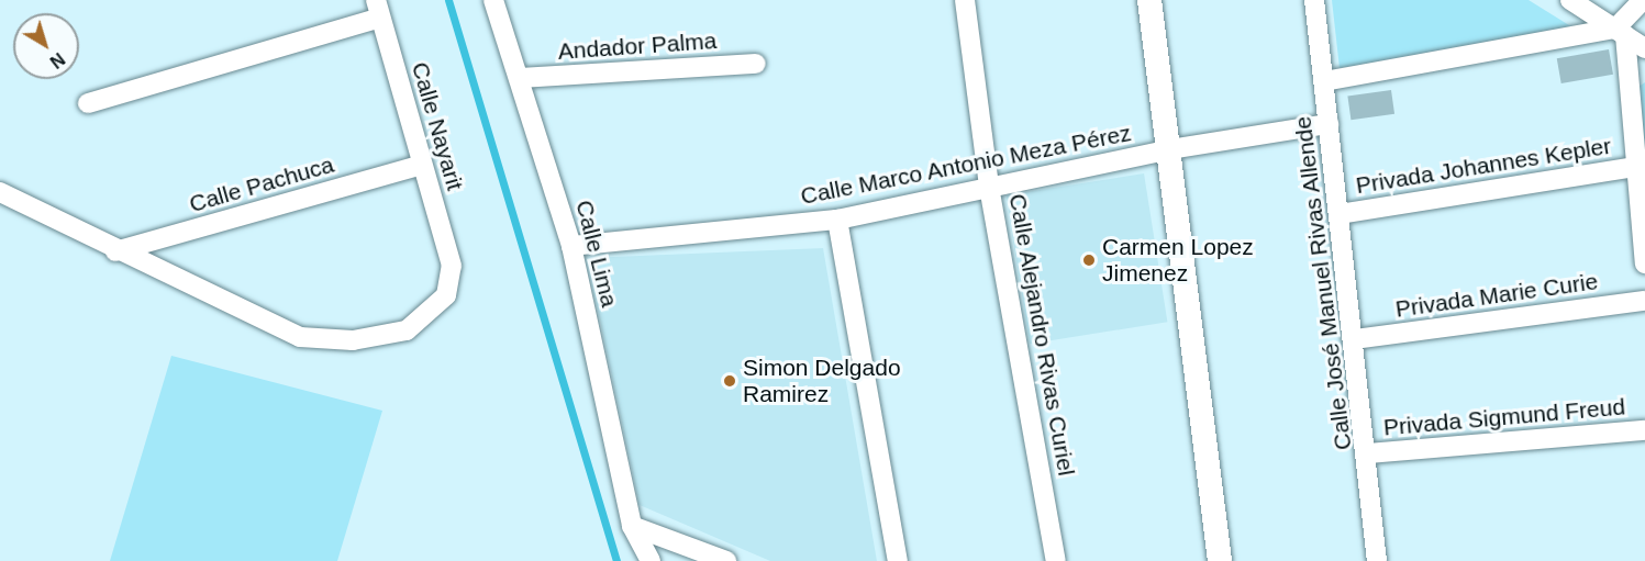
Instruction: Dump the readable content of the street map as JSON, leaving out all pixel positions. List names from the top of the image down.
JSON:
{
  "streets": {
    "street": [
      "Andador Palma",
      "Calle Nayarit",
      "Calle Marco Antonio Meza Pérez",
      "Privada Johannes Kepler",
      "Calle Pachuca",
      "Calle Lima",
      "Calle José Manuel Rivas Allende",
      "Privada Marie Curie",
      "Calle Alejandro Rivas Curiel",
      "Privada Sigmund Freud"
    ]
  },
  "crossings": [
    ["Andador Palma", "Calle Lima"],
    ["Calle Nayarit", "Calle Pachuca"],
    ["Calle Marco Antonio Meza Pérez", "Calle Lima"],
    ["Calle Marco Antonio Meza Pérez", "Calle José Manuel Rivas Allende"],
    ["Calle Marco Antonio Meza Pérez", "Calle Alejandro Rivas Curiel"],
    ["Privada Johannes Kepler", "Calle José Manuel Rivas Allende"],
    ["Calle José Manuel Rivas Allende", "Privada Marie Curie"],
    ["Calle José Manuel Rivas Allende", "Privada Sigmund Freud"]
  ],
  "places": ["Carmen Lopez Jimenez", "Simon Delgado Ramirez"],
  "north": "bottom right"
}
